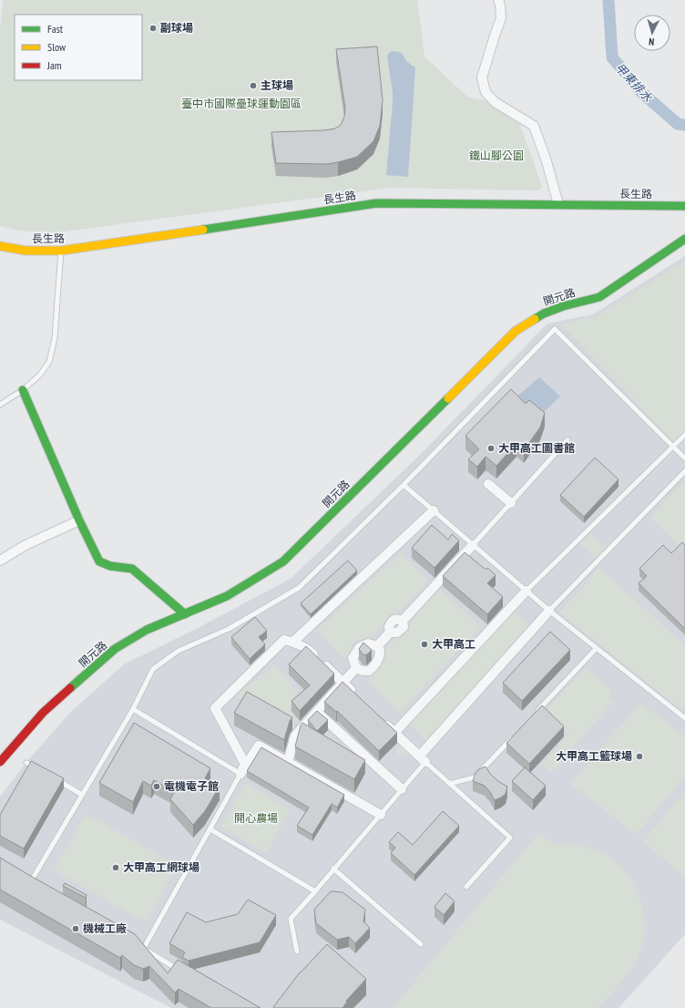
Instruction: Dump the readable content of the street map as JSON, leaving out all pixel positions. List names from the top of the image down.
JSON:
{
  "streets": {
    "street": ["長生路", "開元路"]
  },
  "water": ["甲東排水"],
  "parks": ["臺中市國際壘球運動園區", "鐵山腳公園", "開心農場"],
  "places": [
    "副球場",
    "主球場",
    "大甲高工圖書館",
    "大甲高工",
    "大甲高工籃球場",
    "電機電子館",
    "大甲高工網球場",
    "機械工廠"
  ],
  "legend": ["Fast", "Slow", "Jam"],
  "north": "bottom"
}
